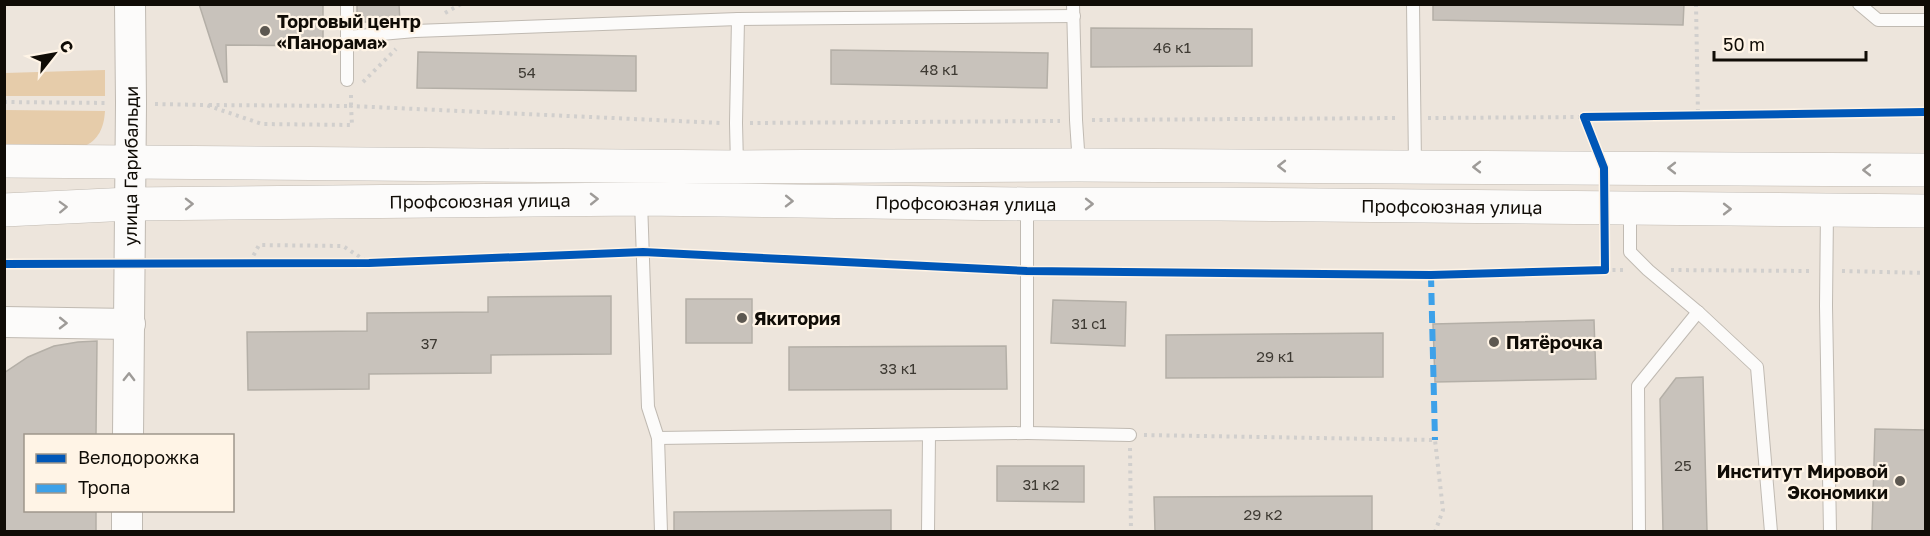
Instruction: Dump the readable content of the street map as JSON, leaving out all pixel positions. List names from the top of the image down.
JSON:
{
  "streets": {
    "main road": ["Профсоюзная улица"],
    "street": ["улица Гарибальди"]
  },
  "crossings": [
    ["улица Гарибальди", "Профсоюзная улица"]
  ],
  "places": [
    "Торговый центр «Панорама»",
    "Якитория",
    "Пятёрочка",
    "Институт Мировой Экономики"
  ],
  "house_numbers": [
    "46 к1",
    "48 к1",
    "54",
    "31 с1",
    "37",
    "29 к1",
    "33 к1",
    "25",
    "31 к2",
    "29 к2"
  ],
  "legend": ["Велодорожка", "Тропа"],
  "scale_bar": "50 m",
  "north": "top right"
}
